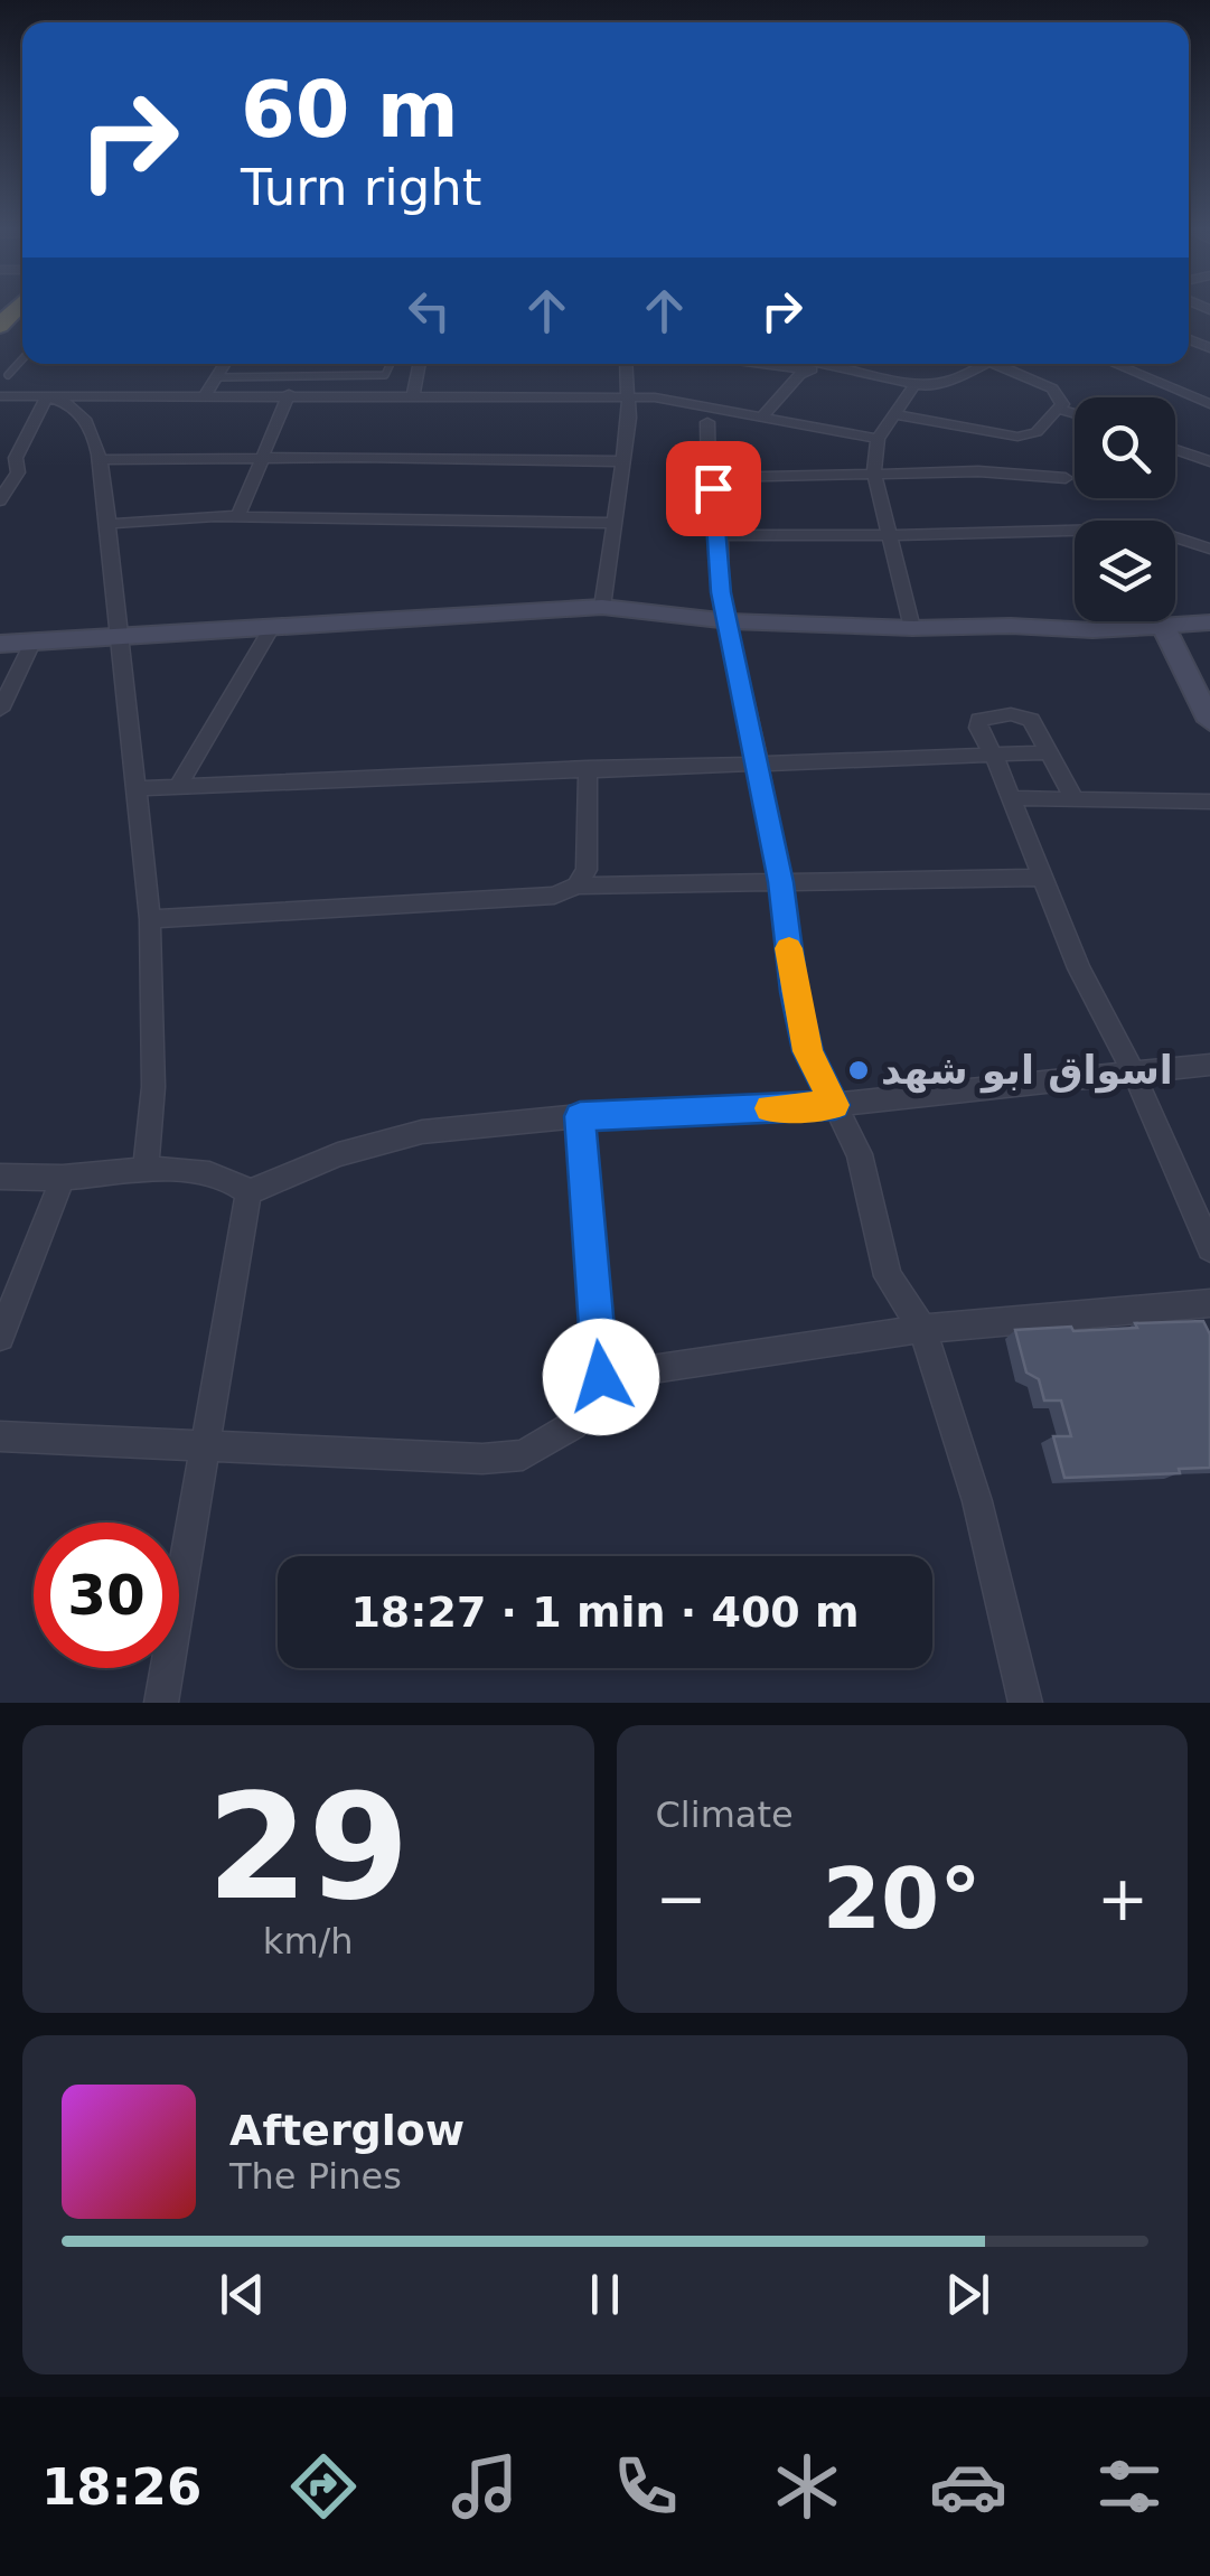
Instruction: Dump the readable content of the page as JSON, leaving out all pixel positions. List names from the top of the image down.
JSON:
{
  "places": ["اسواق ابو شهد"],
  "page": {
    "turn": ["60 m", "Turn right"],
    "limit": "30",
    "trip": "18:27 · 1 min · 400 m",
    "tile": [
      ["29", "km/h"],
      "Climate"
    ],
    "heat": ["−", "20°", "+"],
    "song": ["Afterglow", "The Pines"],
    "tabs": "18:26"
  }
}
